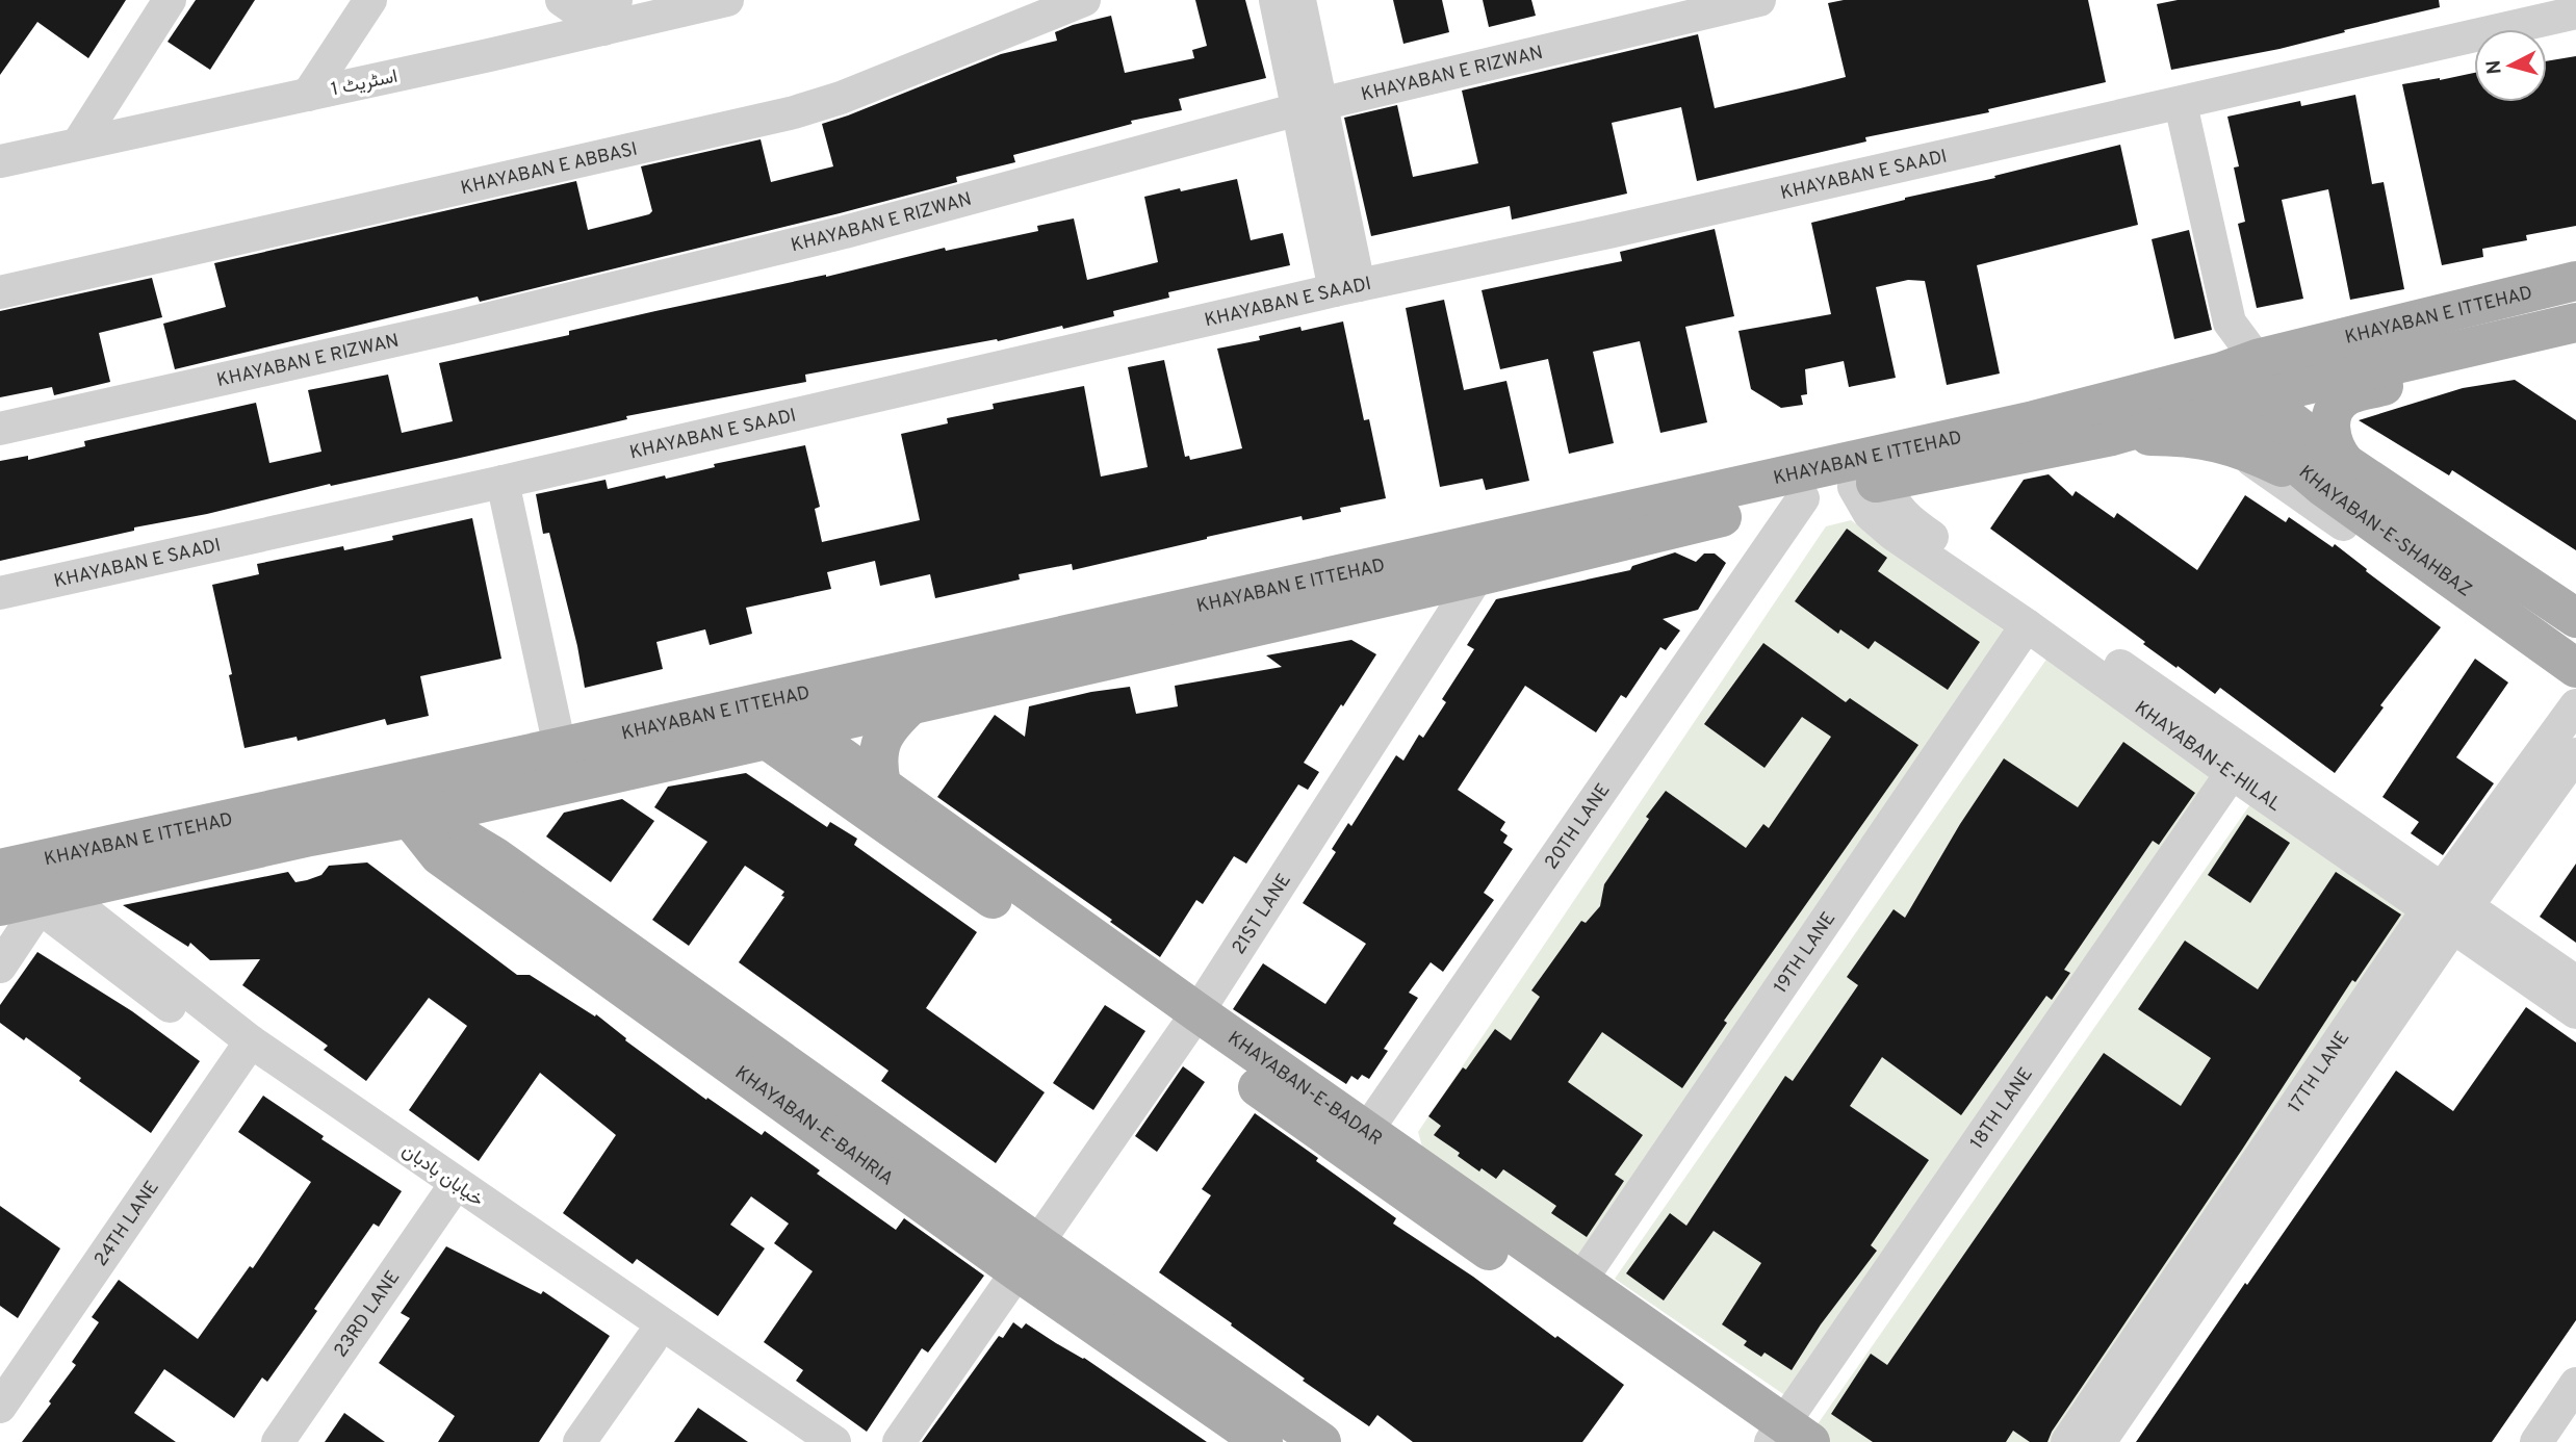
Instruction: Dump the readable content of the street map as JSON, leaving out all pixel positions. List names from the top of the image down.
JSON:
{
  "streets": {
    "main road": [
      "KHAYABAN E ITTEHAD",
      "KHAYABAN-E-SHAHBAZ",
      "KHAYABAN-E-BADAR",
      "KHAYABAN-E-BAHRIA"
    ],
    "street": [
      "KHAYABAN E RIZWAN",
      "اسٹریٹ 1",
      "KHAYABAN E ABBASI",
      "KHAYABAN E SAADI",
      "KHAYABAN-E-HILAL",
      "20TH LANE",
      "21ST LANE",
      "19TH LANE",
      "17TH LANE",
      "18TH LANE",
      "خیابان بادبان",
      "24TH LANE",
      "23RD LANE"
    ]
  },
  "crossings": [
    ["KHAYABAN E ITTEHAD", "KHAYABAN-E-SHAHBAZ"],
    ["KHAYABAN E ITTEHAD", "KHAYABAN-E-HILAL"],
    ["KHAYABAN E ITTEHAD", "20TH LANE"],
    ["KHAYABAN E ITTEHAD", "21ST LANE"],
    ["KHAYABAN E ITTEHAD", "KHAYABAN-E-BADAR"],
    ["KHAYABAN E ITTEHAD", "KHAYABAN-E-BAHRIA"],
    ["KHAYABAN E ITTEHAD", "خیابان بادبان"],
    ["KHAYABAN-E-HILAL", "19TH LANE"],
    ["KHAYABAN-E-HILAL", "17TH LANE"],
    ["KHAYABAN-E-HILAL", "18TH LANE"],
    ["20TH LANE", "KHAYABAN-E-BADAR"],
    ["21ST LANE", "KHAYABAN-E-BADAR"],
    ["21ST LANE", "KHAYABAN-E-BAHRIA"],
    ["19TH LANE", "KHAYABAN-E-BADAR"],
    ["KHAYABAN-E-BADAR", "18TH LANE"],
    ["خیابان بادبان", "24TH LANE"],
    ["خیابان بادبان", "23RD LANE"]
  ],
  "north": "left"
}
